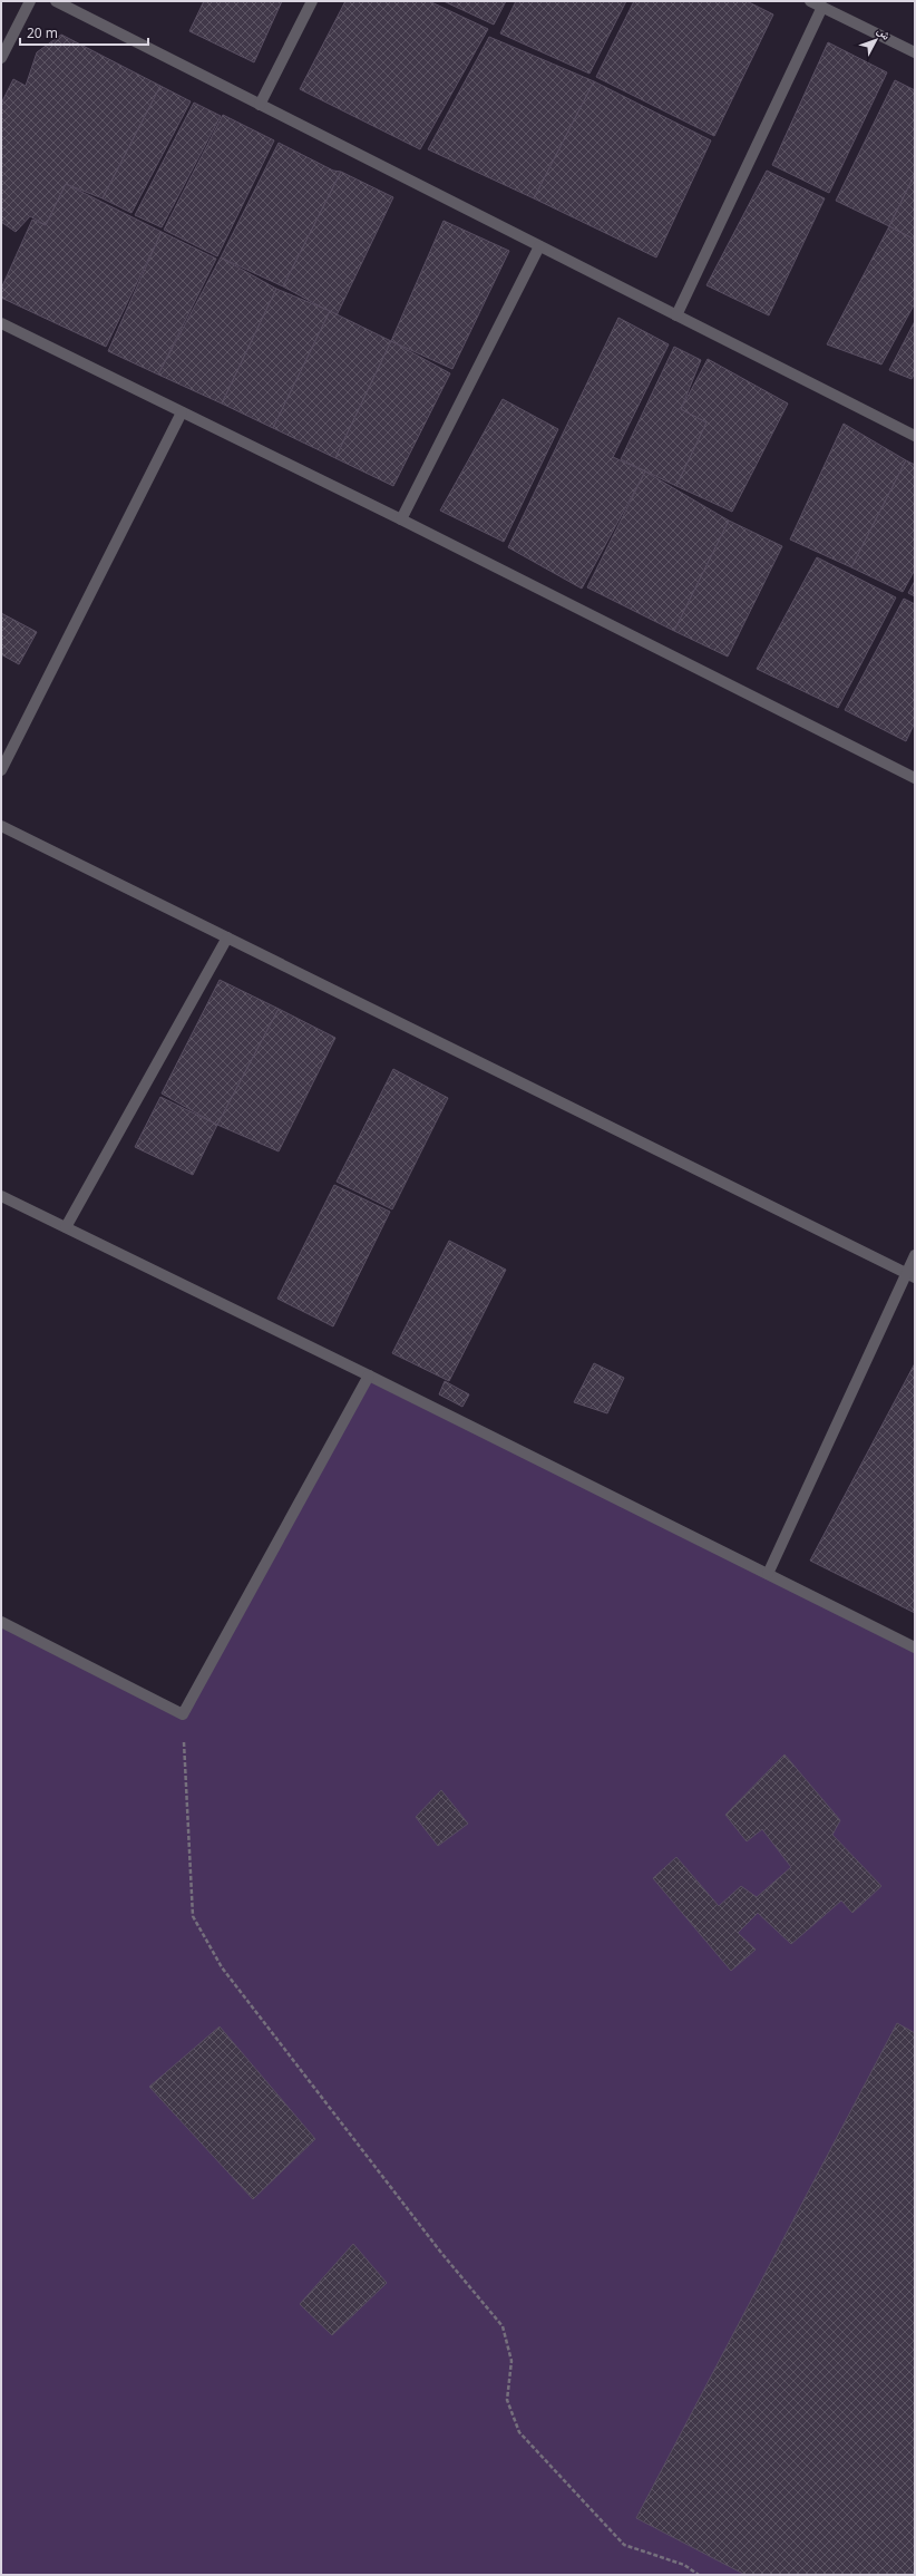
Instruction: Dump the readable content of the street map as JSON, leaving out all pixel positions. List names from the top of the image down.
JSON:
{
  "scale_bar": "20 m",
  "north": "top right"
}
